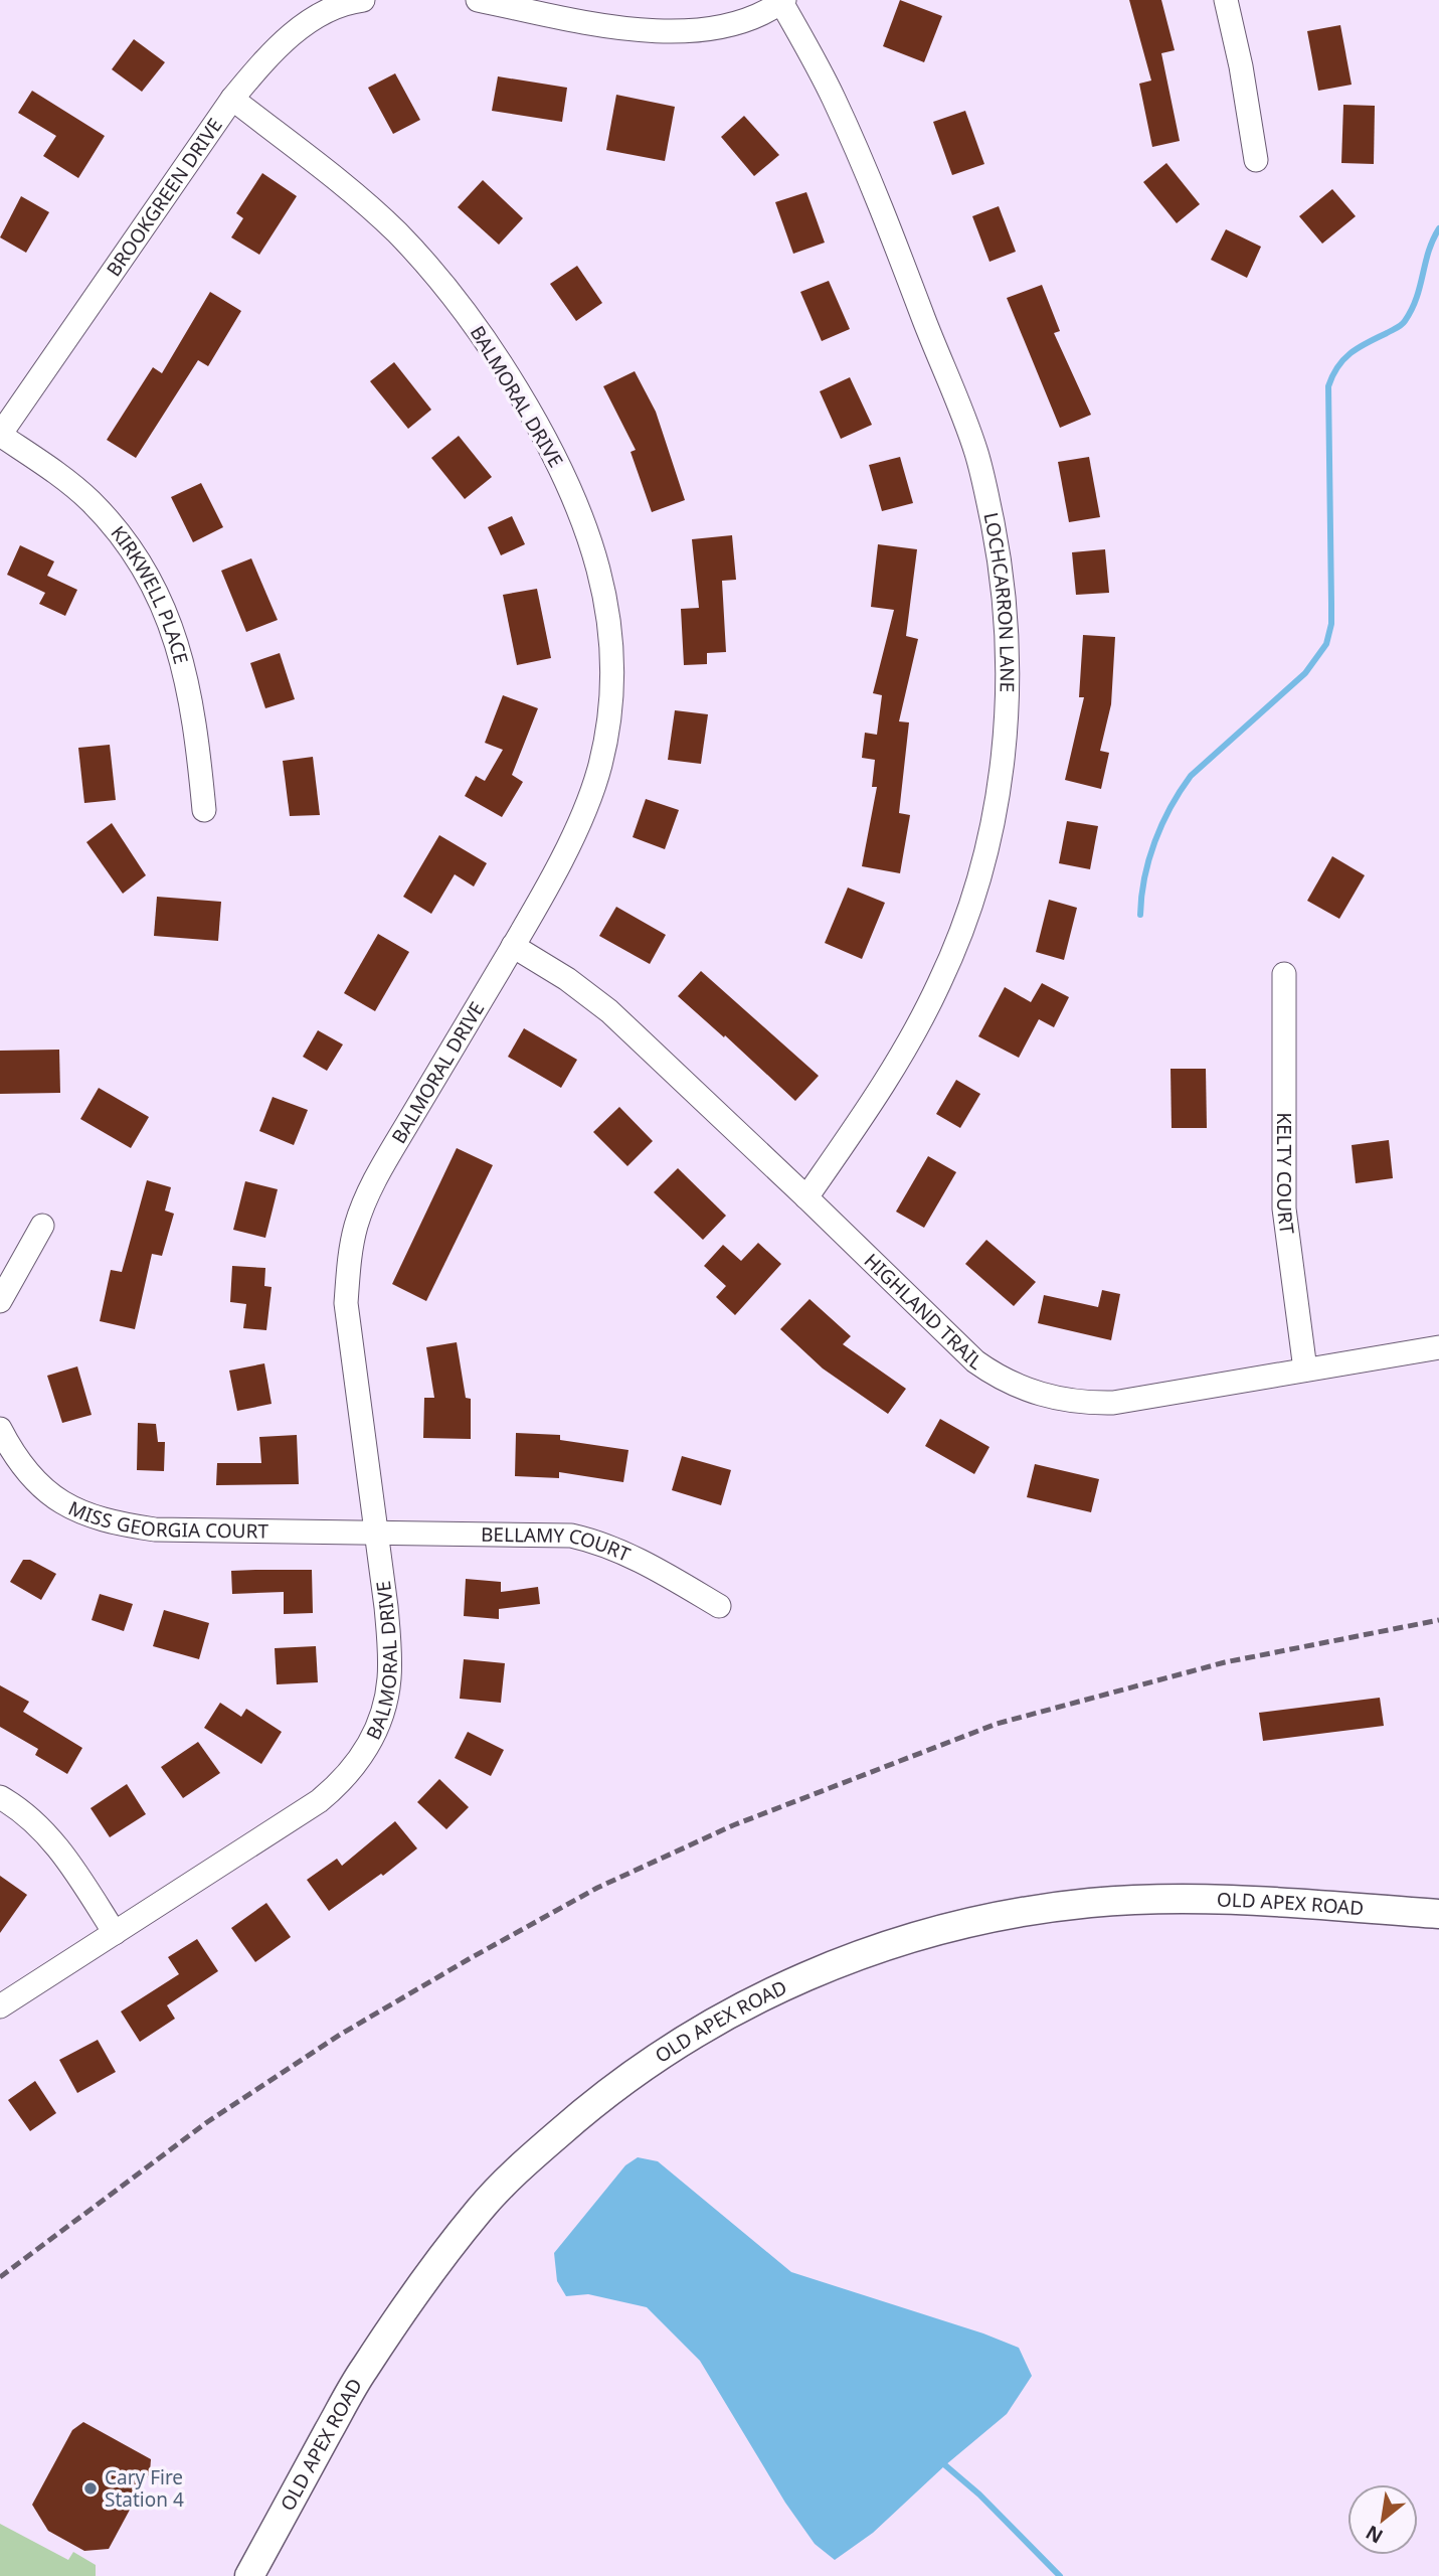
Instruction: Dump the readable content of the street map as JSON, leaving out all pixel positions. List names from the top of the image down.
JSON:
{
  "streets": {
    "main road": ["OLD APEX ROAD"],
    "street": [
      "BROOKGREEN DRIVE",
      "BALMORAL DRIVE",
      "KIRKWELL PLACE",
      "LOCHCARRON LANE",
      "KELTY COURT",
      "HIGHLAND TRAIL",
      "MISS GEORGIA COURT",
      "BELLAMY COURT"
    ]
  },
  "crossings": [
    ["BROOKGREEN DRIVE", "BALMORAL DRIVE"],
    ["BROOKGREEN DRIVE", "KIRKWELL PLACE"],
    ["BALMORAL DRIVE", "HIGHLAND TRAIL"],
    ["BALMORAL DRIVE", "MISS GEORGIA COURT"],
    ["BALMORAL DRIVE", "BELLAMY COURT"],
    ["LOCHCARRON LANE", "HIGHLAND TRAIL"],
    ["KELTY COURT", "HIGHLAND TRAIL"],
    ["MISS GEORGIA COURT", "BELLAMY COURT"]
  ],
  "places": ["Cary Fire Station 4"],
  "north": "bottom left"
}
